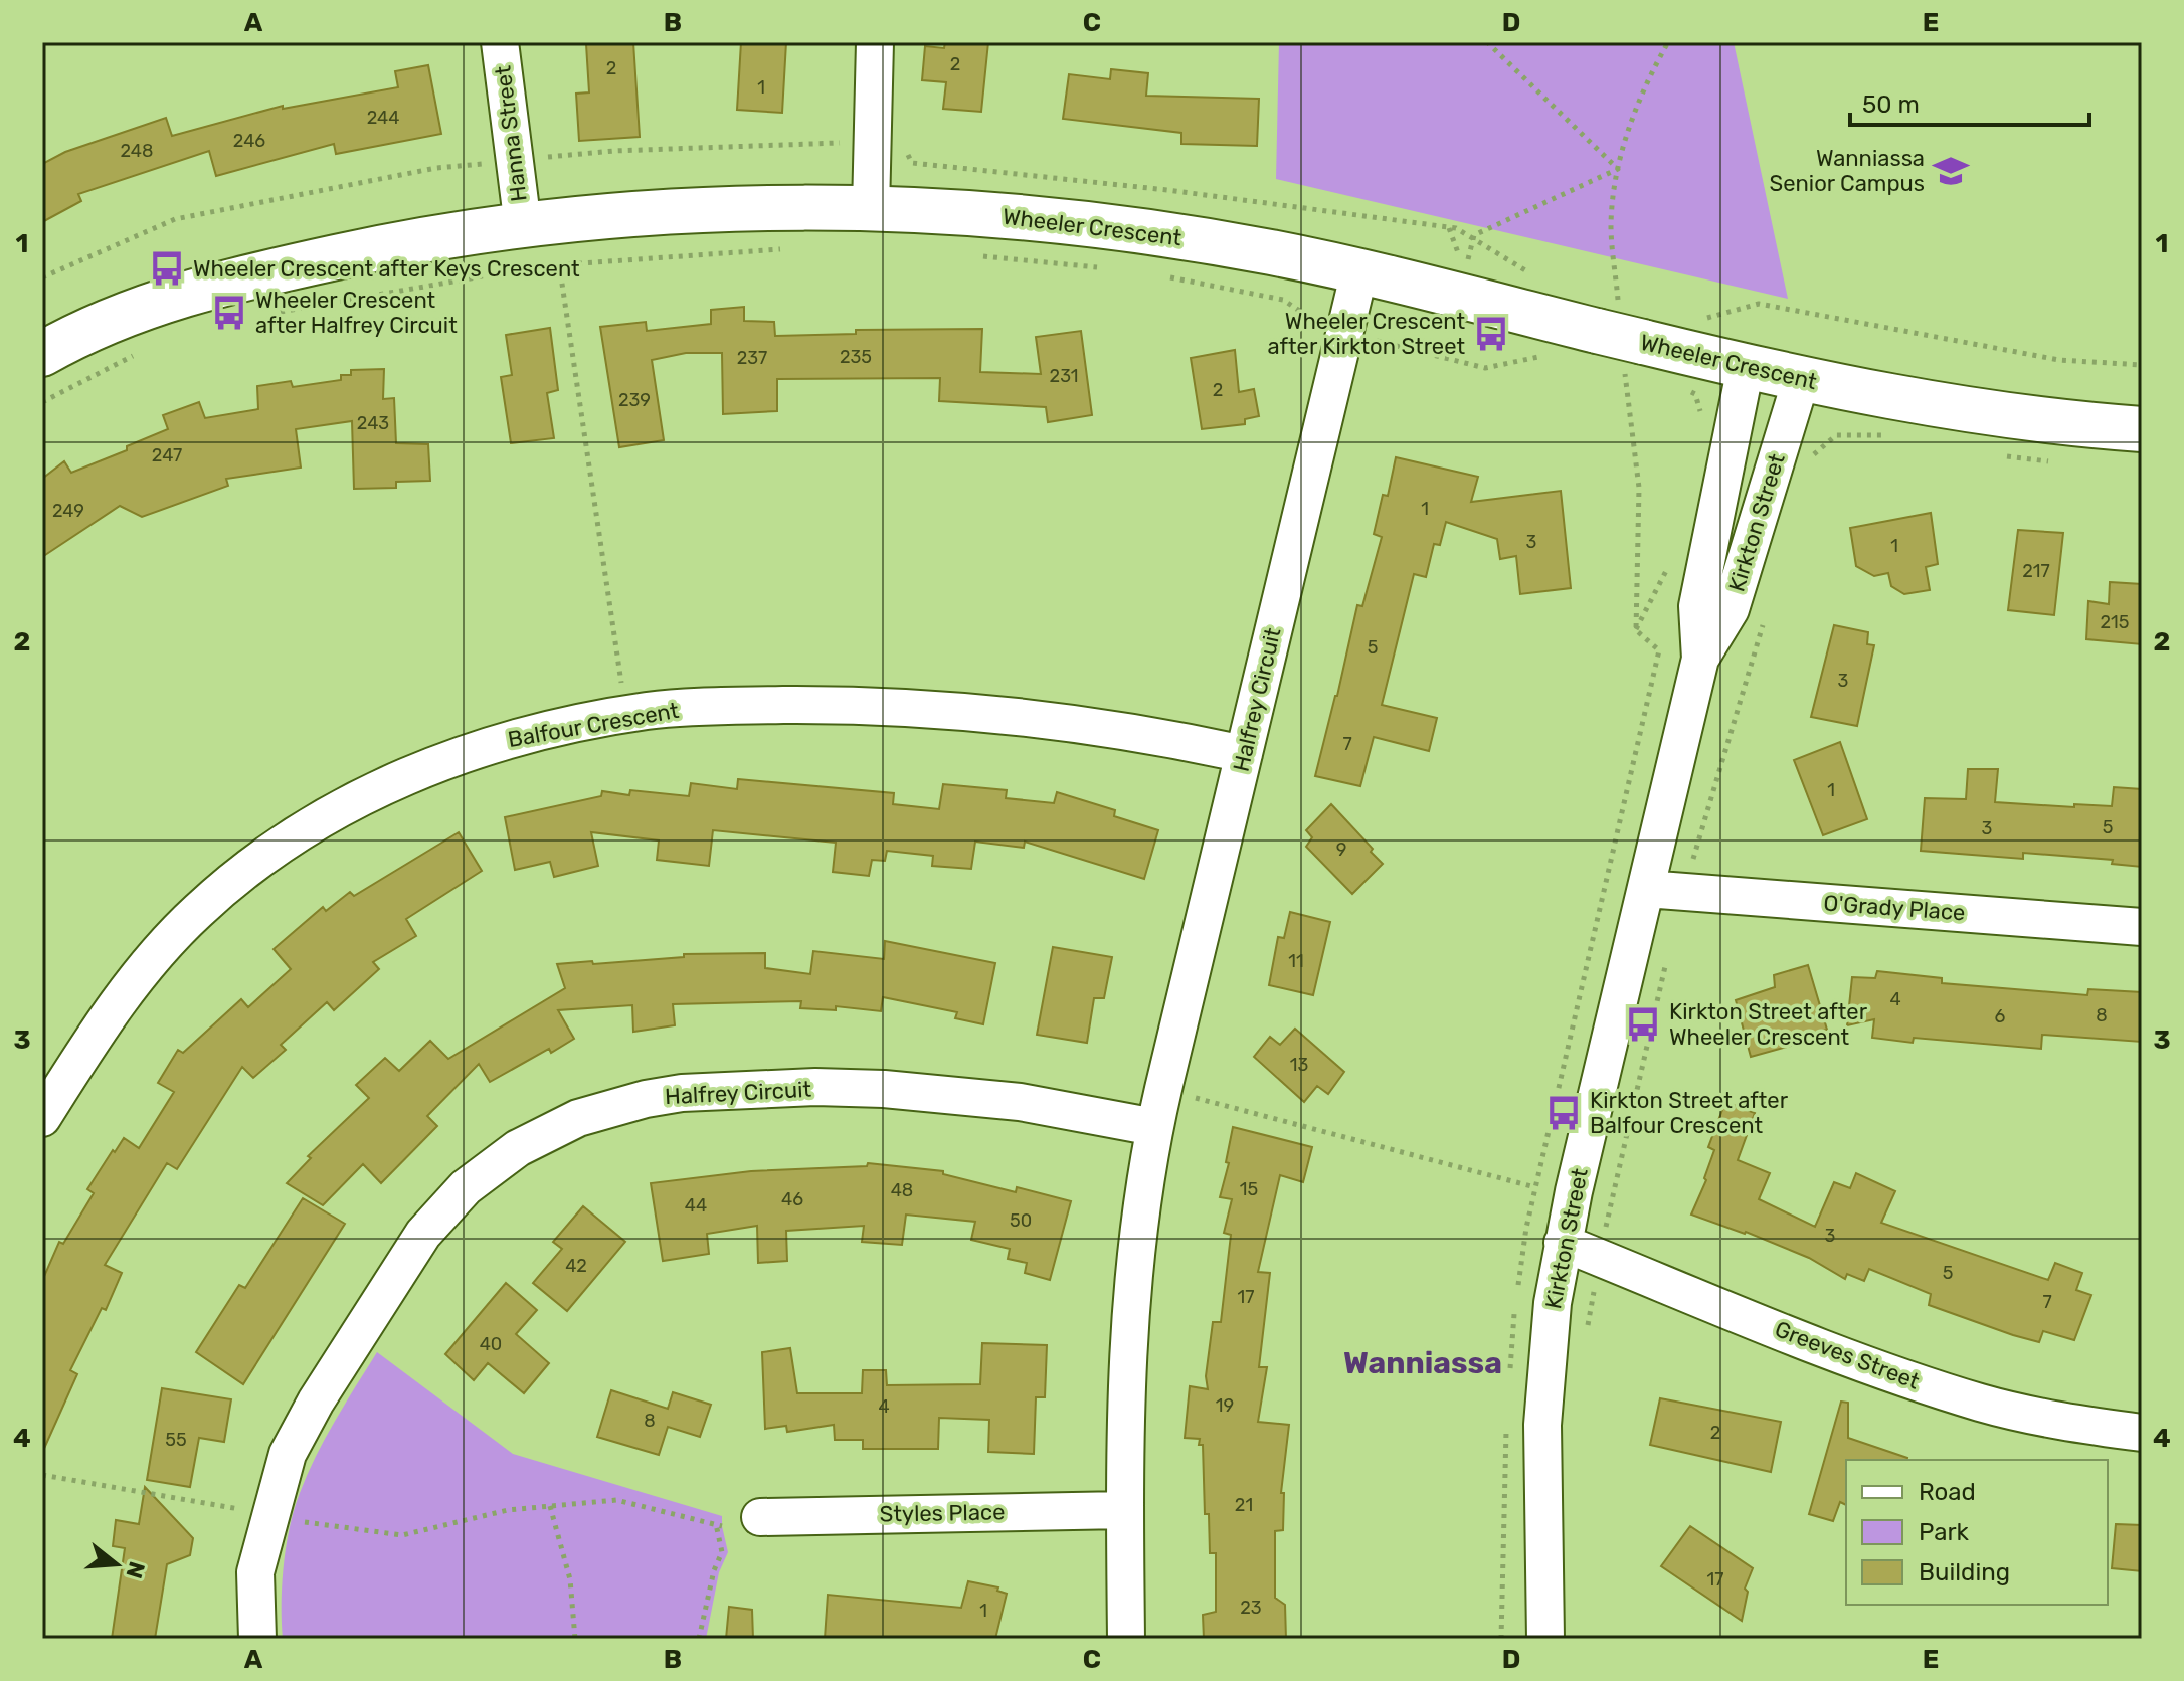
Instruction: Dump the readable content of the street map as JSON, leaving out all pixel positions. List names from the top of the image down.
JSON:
{
  "streets": {
    "street": [
      "Hanna Street",
      "Wheeler Crescent",
      "Kirkton Street",
      "Halfrey Circuit",
      "Balfour Crescent",
      "O'Grady Place",
      "Greeves Street",
      "Styles Place"
    ]
  },
  "crossings": [
    ["Hanna Street", "Wheeler Crescent"],
    ["Wheeler Crescent", "Kirkton Street"],
    ["Wheeler Crescent", "Halfrey Circuit"],
    ["Kirkton Street", "O'Grady Place"],
    ["Kirkton Street", "Greeves Street"],
    ["Halfrey Circuit", "Balfour Crescent"],
    ["Halfrey Circuit", "Styles Place"]
  ],
  "districts": ["Wanniassa"],
  "places": {
    "school or university": ["Wanniassa Senior Campus"],
    "bus stop": [
      "Wheeler Crescent after Keys Crescent",
      "Wheeler Crescent after Halfrey Circuit",
      "Wheeler Crescent after Kirkton Street",
      "Kirkton Street after Wheeler Crescent",
      "Kirkton Street after Balfour Crescent"
    ]
  },
  "house_numbers": [
    "2",
    "2",
    "1",
    "244",
    "246",
    "248",
    "235",
    "237",
    "231",
    "2",
    "239",
    "243",
    "247",
    "1",
    "249",
    "3",
    "1",
    "217",
    "215",
    "5",
    "3",
    "7",
    "1",
    "5",
    "3",
    "9",
    "11",
    "4",
    "8",
    "6",
    "13",
    "15",
    "48",
    "46",
    "44",
    "50",
    "3",
    "42",
    "5",
    "17",
    "7",
    "40",
    "19",
    "4",
    "8",
    "2",
    "55",
    "21",
    "17",
    "23",
    "1"
  ],
  "legend": ["Road", "Park", "Building"],
  "scale_bar": "50 m",
  "north": "right",
  "grid": {
    "columns": [
      "A",
      "B",
      "C",
      "D",
      "E"
    ],
    "rows": [
      "1",
      "2",
      "3",
      "4"
    ]
  }
}
